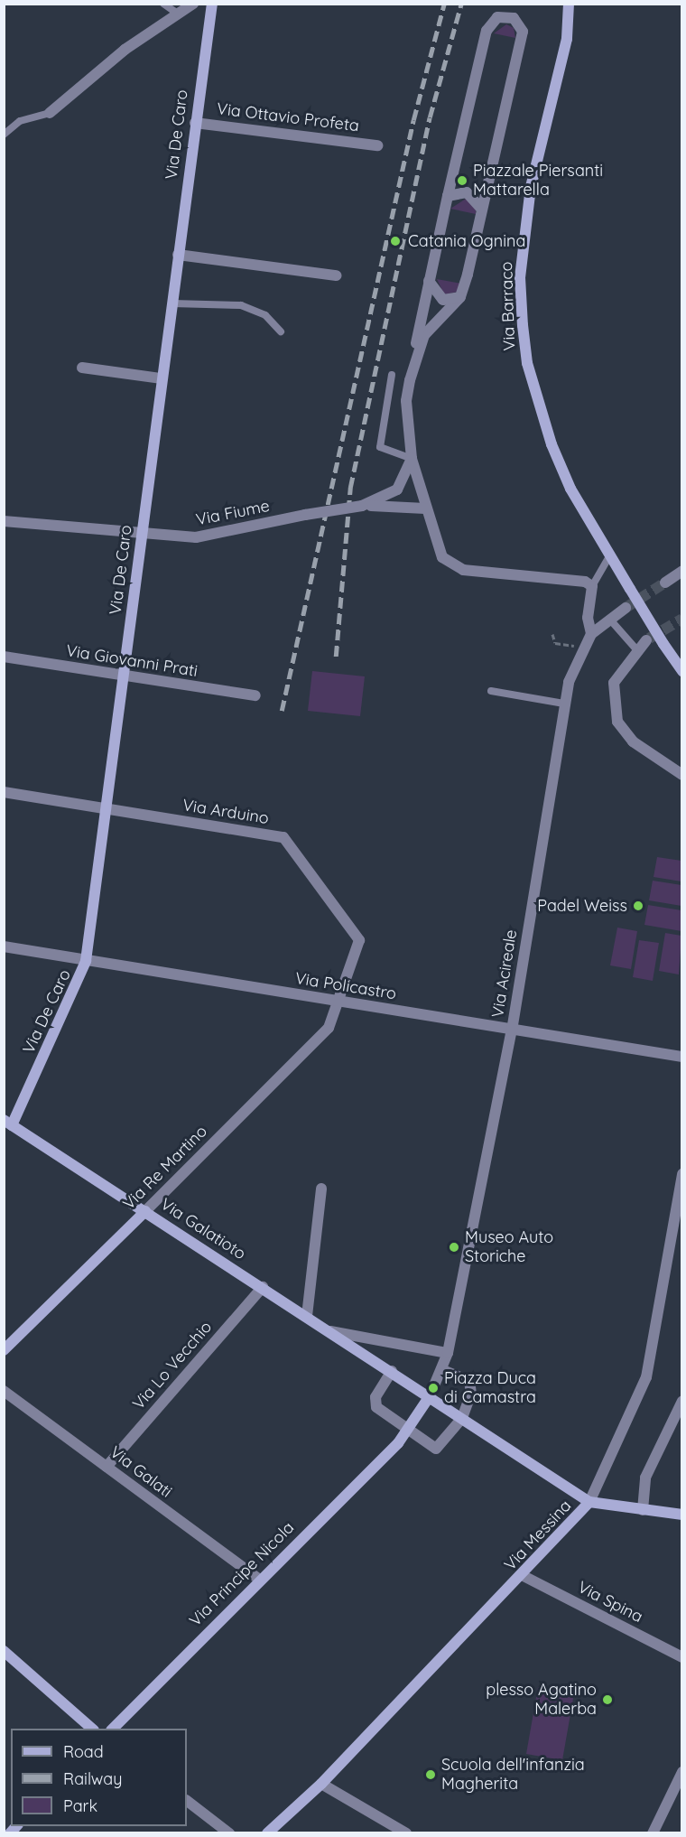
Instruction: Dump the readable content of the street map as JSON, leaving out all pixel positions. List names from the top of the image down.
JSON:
{
  "streets": {
    "main road": [
      "Via De Caro",
      "Via Barraco",
      "Via Re Martino",
      "Via Galatioto",
      "Via Messina",
      "Via Principe Nicola"
    ],
    "street": [
      "Via Ottavio Profeta",
      "Via Fiume",
      "Via Giovanni Prati",
      "Via Arduino",
      "Via Acireale",
      "Via Policastro",
      "Via Lo Vecchio",
      "Via Galati",
      "Via Spina"
    ]
  },
  "crossings": [
    ["Via Ottavio Profeta", "Via De Caro"],
    ["Via De Caro", "Via Fiume"],
    ["Via De Caro", "Via Giovanni Prati"],
    ["Via De Caro", "Via Arduino"],
    ["Via De Caro", "Via Policastro"],
    ["Via De Caro", "Via Galatioto"],
    ["Via Arduino", "Via Policastro"],
    ["Via Arduino", "Via Re Martino"],
    ["Via Acireale", "Via Policastro"],
    ["Via Acireale", "Via Galatioto"],
    ["Via Acireale", "Via Principe Nicola"],
    ["Via Policastro", "Via Re Martino"],
    ["Via Re Martino", "Via Galatioto"],
    ["Via Galatioto", "Via Lo Vecchio"],
    ["Via Galatioto", "Via Principe Nicola"],
    ["Via Lo Vecchio", "Via Galati"],
    ["Via Galati", "Via Principe Nicola"],
    ["Via Messina", "Via Spina"]
  ],
  "places": [
    "Piazzale Piersanti Mattarella",
    "Catania Ognina",
    "Padel Weiss",
    "Museo Auto Storiche",
    "Piazza Duca di Camastra",
    "plesso Agatino Malerba",
    "Scuola dell'infanzia Magherita"
  ],
  "legend": ["Road", "Railway", "Park"]
}
